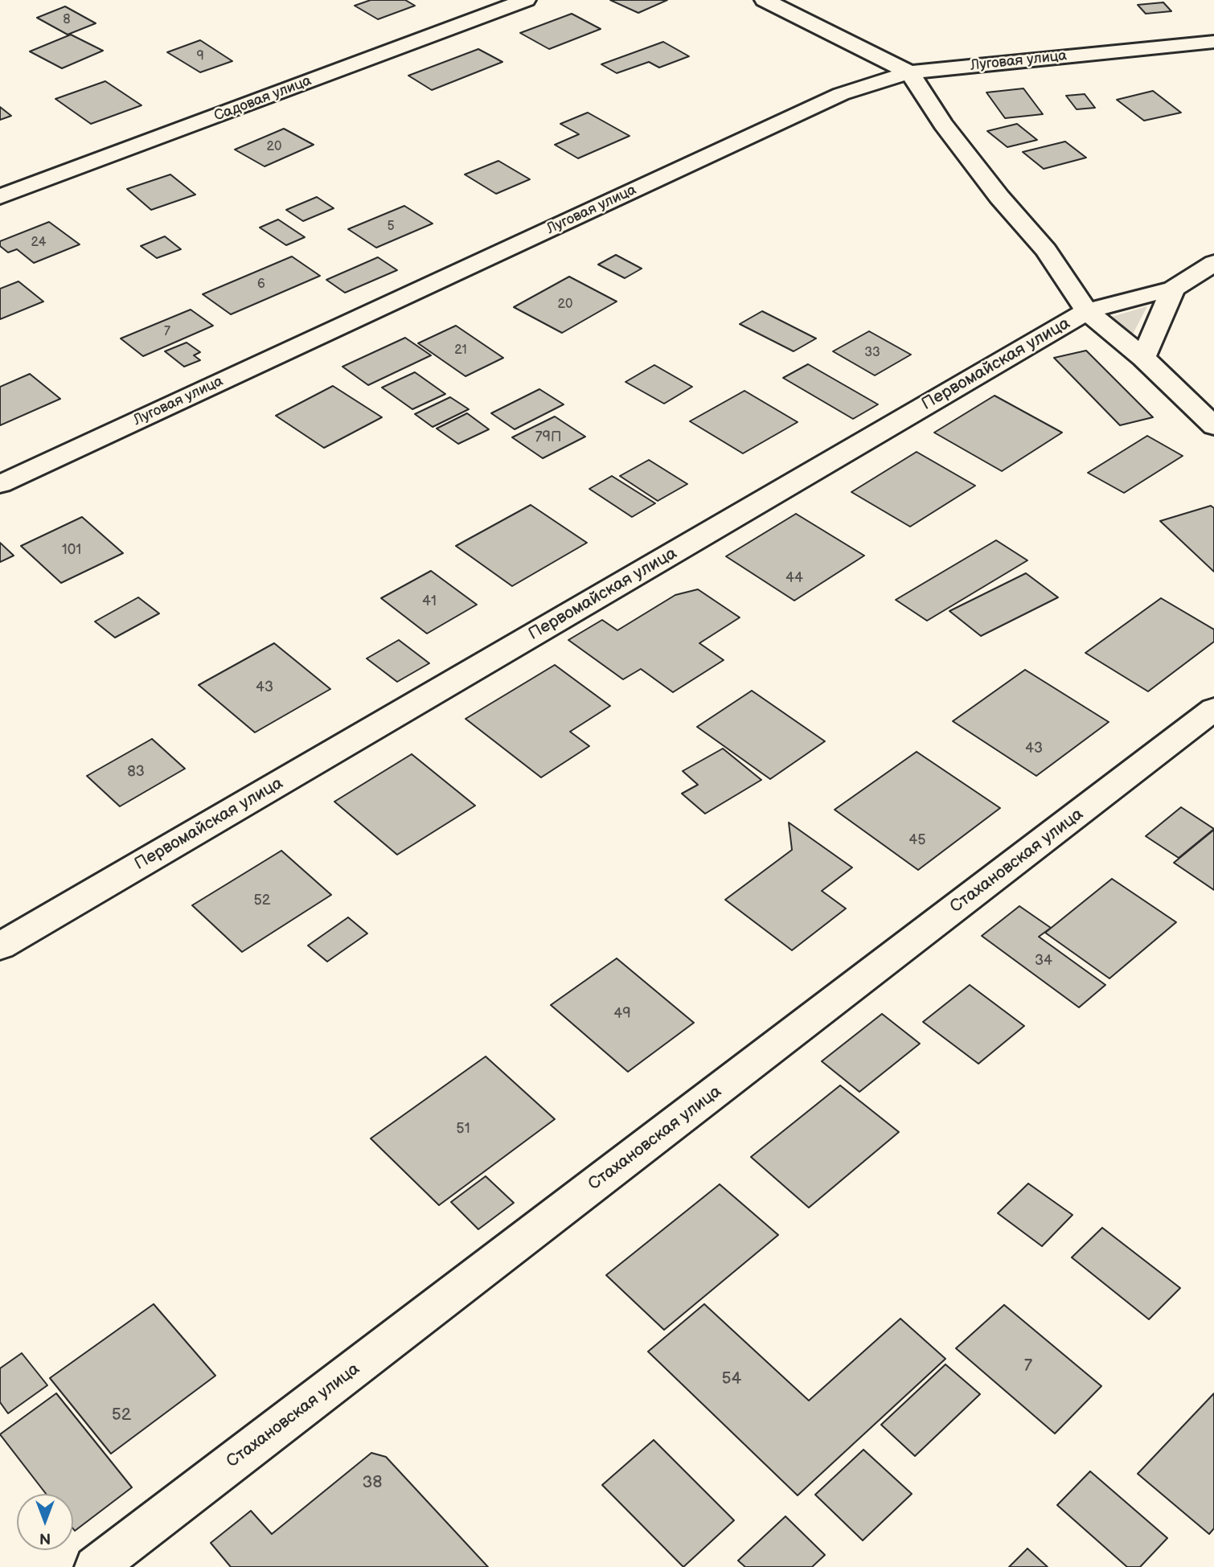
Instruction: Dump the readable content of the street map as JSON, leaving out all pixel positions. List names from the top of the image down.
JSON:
{
  "streets": {
    "street": [
      "Луговая улица",
      "Садовая улица",
      "Первомайская улица",
      "Стахановская улица"
    ]
  },
  "house_numbers": [
    "8",
    "9",
    "20",
    "5",
    "24",
    "6",
    "20",
    "7",
    "21",
    "33",
    "79П",
    "101",
    "44",
    "41",
    "43",
    "43",
    "83",
    "45",
    "52",
    "34",
    "49",
    "51",
    "7",
    "54",
    "52",
    "38"
  ],
  "north": "bottom"
}
